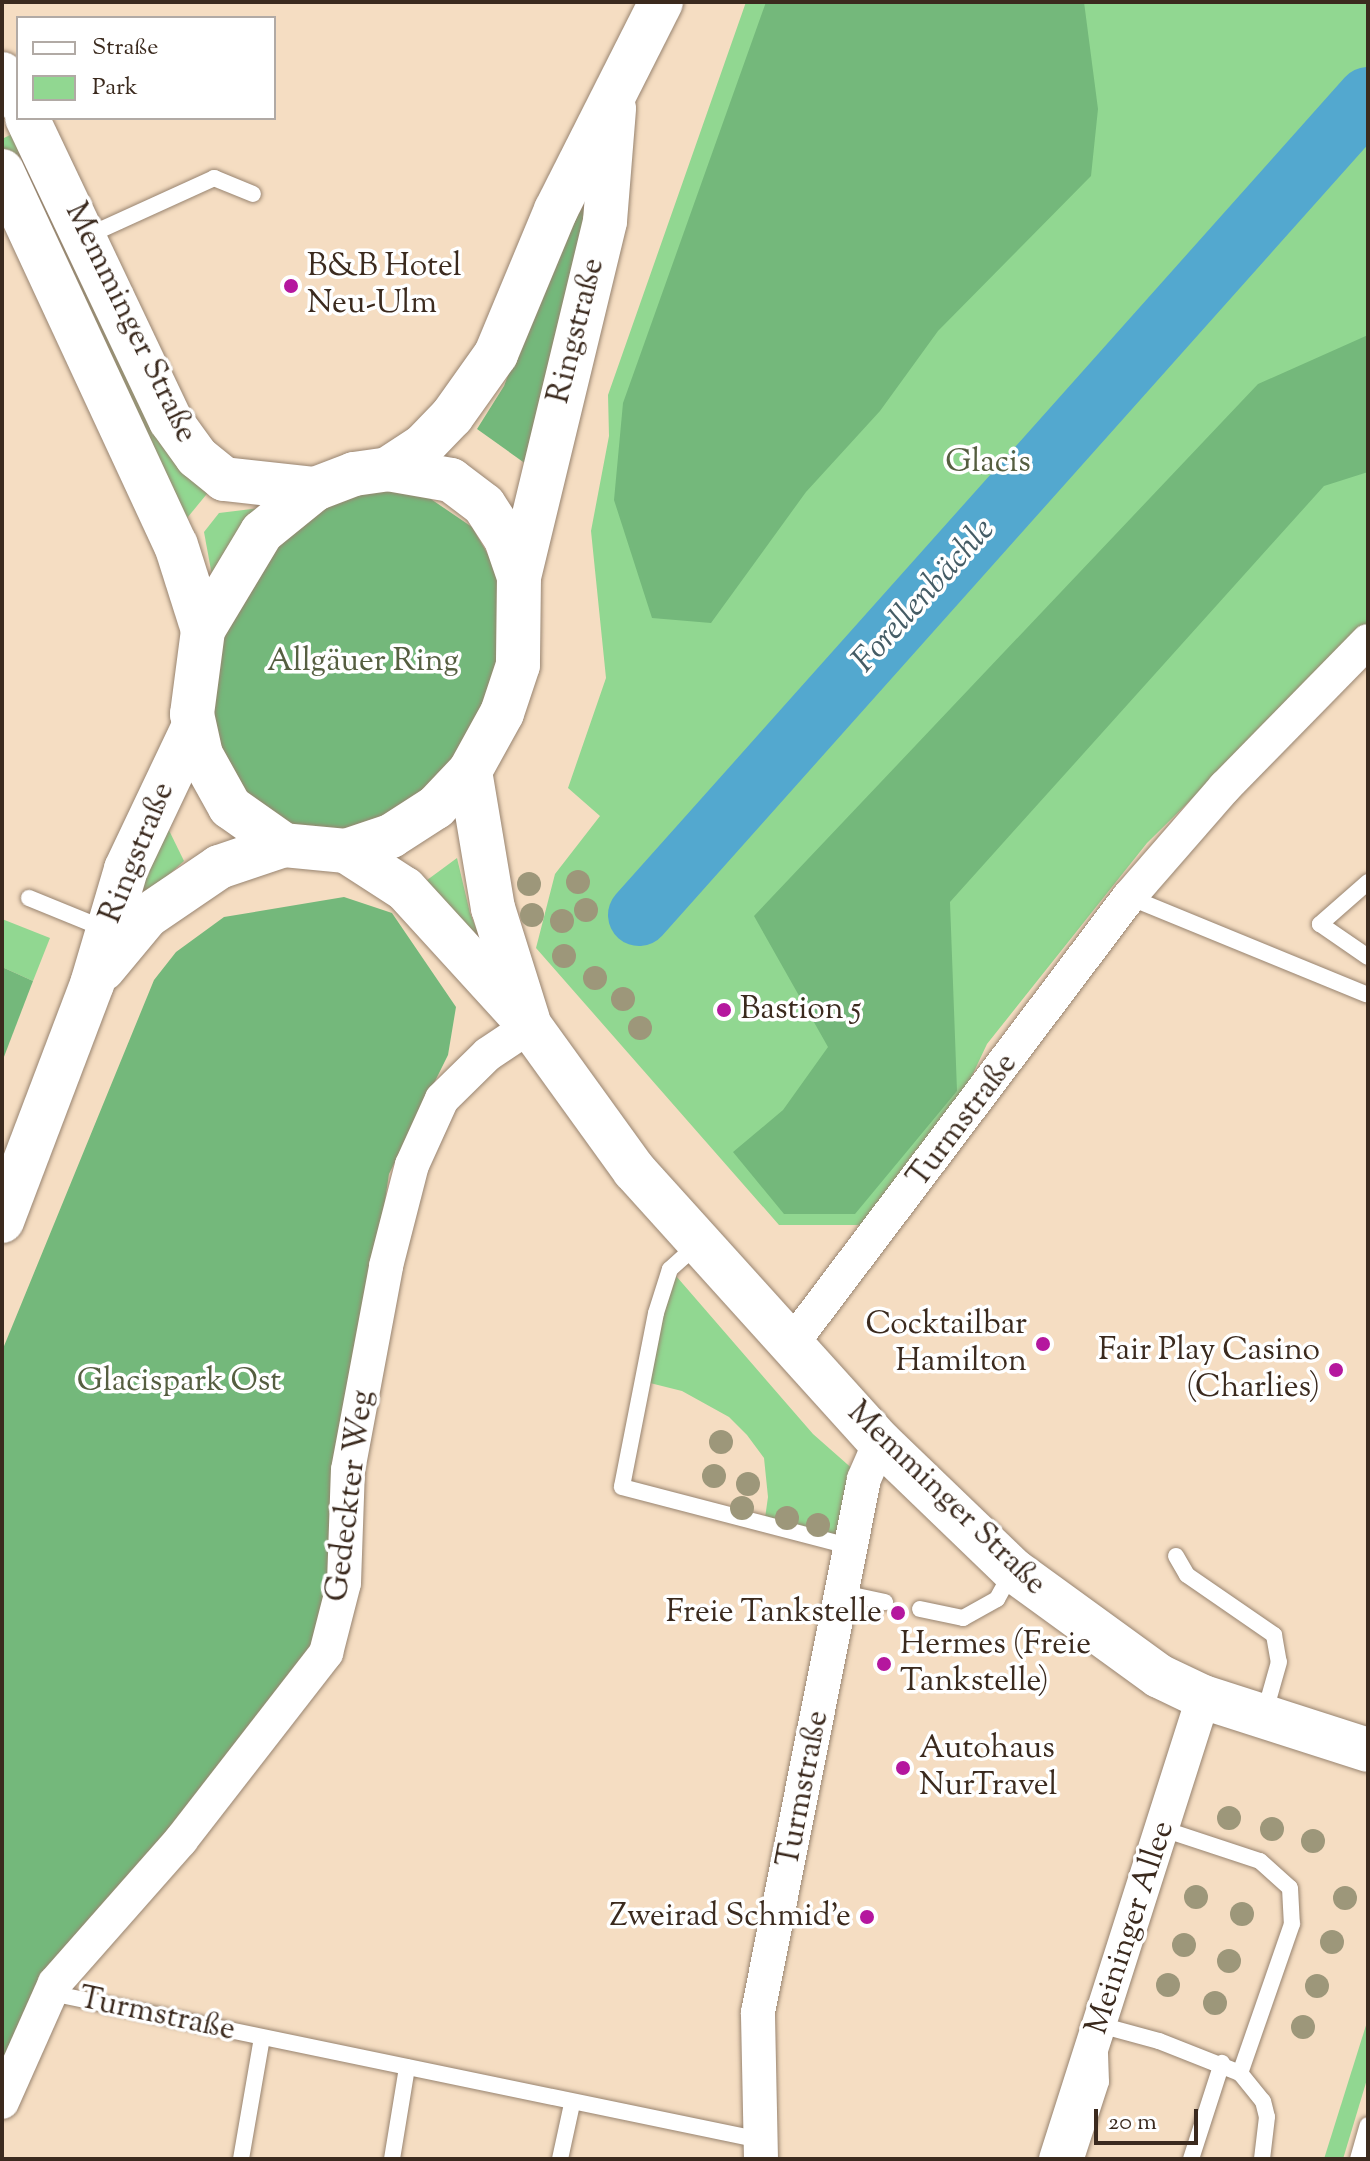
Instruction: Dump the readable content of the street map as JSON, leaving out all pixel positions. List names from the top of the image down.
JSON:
{
  "streets": {
    "main road": ["Memminger Straße", "Ringstraße"],
    "street": ["Turmstraße", "Gedeckter Weg", "Meininger Allee"]
  },
  "crossings": [
    ["Memminger Straße", "Turmstraße"],
    ["Memminger Straße", "Gedeckter Weg"],
    ["Memminger Straße", "Meininger Allee"],
    ["Turmstraße", "Gedeckter Weg"]
  ],
  "water": ["Forellenbächle"],
  "parks": ["Glacis", "Allgäuer Ring", "Glacispark Ost"],
  "places": [
    "B&B Hotel Neu-Ulm",
    "Bastion 5",
    "Cocktailbar Hamilton",
    "Fair Play Casino (Charlies)",
    "Freie Tankstelle",
    "Hermes (Freie Tankstelle)",
    "Autohaus NurTravel",
    "Zweirad Schmid'e"
  ],
  "legend": ["Straße", "Park"],
  "scale_bar": "20 m"
}
